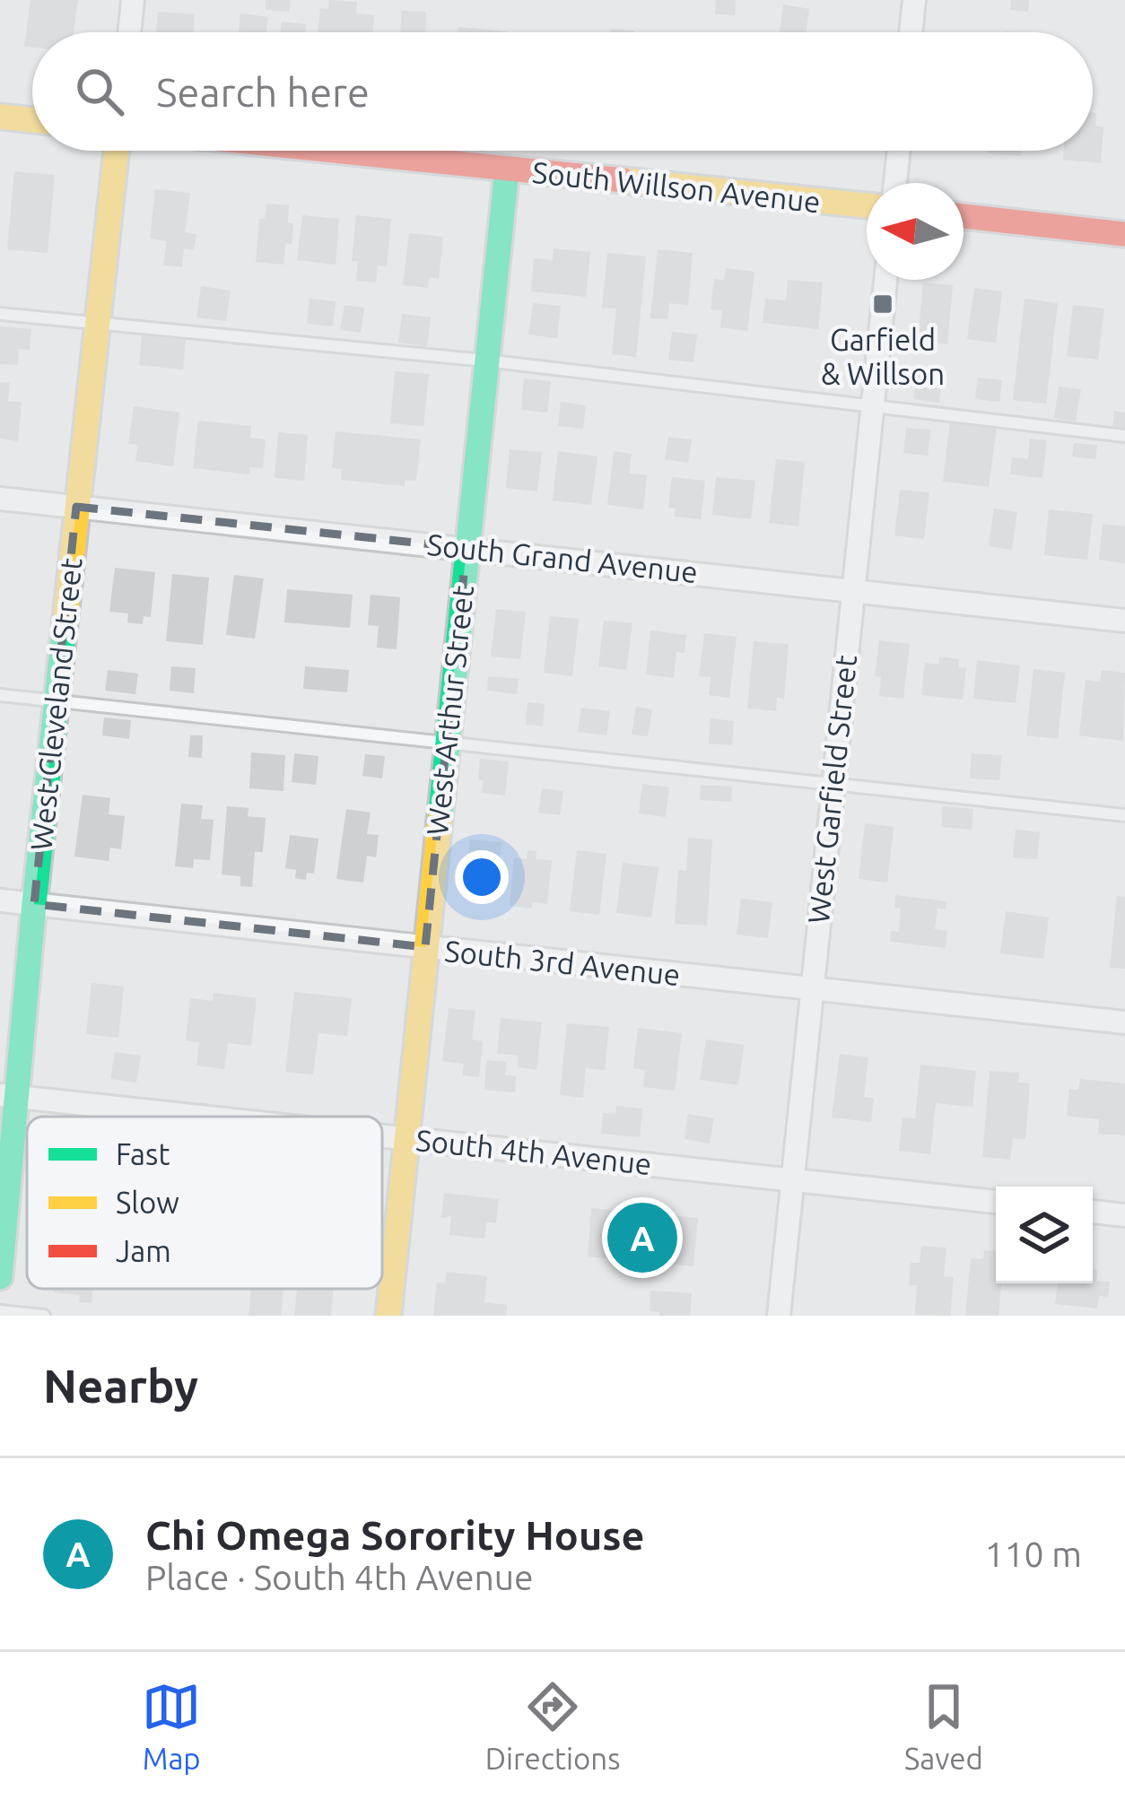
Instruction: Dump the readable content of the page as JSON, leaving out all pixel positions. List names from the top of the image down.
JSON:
{
  "streets": {
    "street": [
      "South Willson Avenue",
      "South Grand Avenue",
      "West Cleveland Street",
      "West Arthur Street",
      "West Garfield Street",
      "South 3rd Avenue",
      "South 4th Avenue"
    ]
  },
  "crossings": [
    ["South Willson Avenue", "West Arthur Street"],
    ["South Grand Avenue", "West Cleveland Street"],
    ["South Grand Avenue", "West Arthur Street"],
    ["South Grand Avenue", "West Garfield Street"],
    ["West Cleveland Street", "South 3rd Avenue"],
    ["West Cleveland Street", "South 4th Avenue"],
    ["West Arthur Street", "South 3rd Avenue"],
    ["West Arthur Street", "South 4th Avenue"],
    ["West Garfield Street", "South 3rd Avenue"],
    ["West Garfield Street", "South 4th Avenue"]
  ],
  "places": {
    "transit": ["Garfield & Willson"]
  },
  "legend": ["Fast", "Slow", "Jam"],
  "north": "left",
  "page": {
    "search": "Search here",
    "pins": "A",
    "heading": "Nearby",
    "list": [
      {
        "mark": "A",
        "name": "Chi Omega Sorority House",
        "note": "Place · South 4th Avenue",
        "value": "110 m"
      }
    ],
    "nav": ["Map", "Directions", "Saved"]
  }
}
